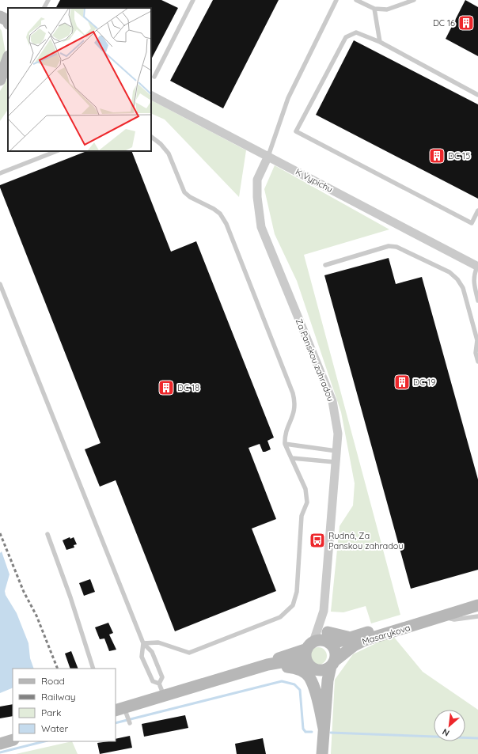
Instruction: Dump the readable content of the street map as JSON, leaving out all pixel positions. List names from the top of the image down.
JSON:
{
  "streets": {
    "main road": ["Masarykova"],
    "street": ["K Vypichu", "Za Panskou zahradou"]
  },
  "crossings": [
    ["K Vypichu", "Za Panskou zahradou"],
    ["Za Panskou zahradou", "Masarykova"]
  ],
  "places": {
    "building": [
      "DC 16",
      "DC 15",
      "DC 19",
      "DC 18"
    ],
    "bus stop": ["Rudná, Za Panskou zahradou"]
  },
  "legend": [
    "Road",
    "Railway",
    "Park",
    "Water"
  ],
  "north": "bottom left"
}
